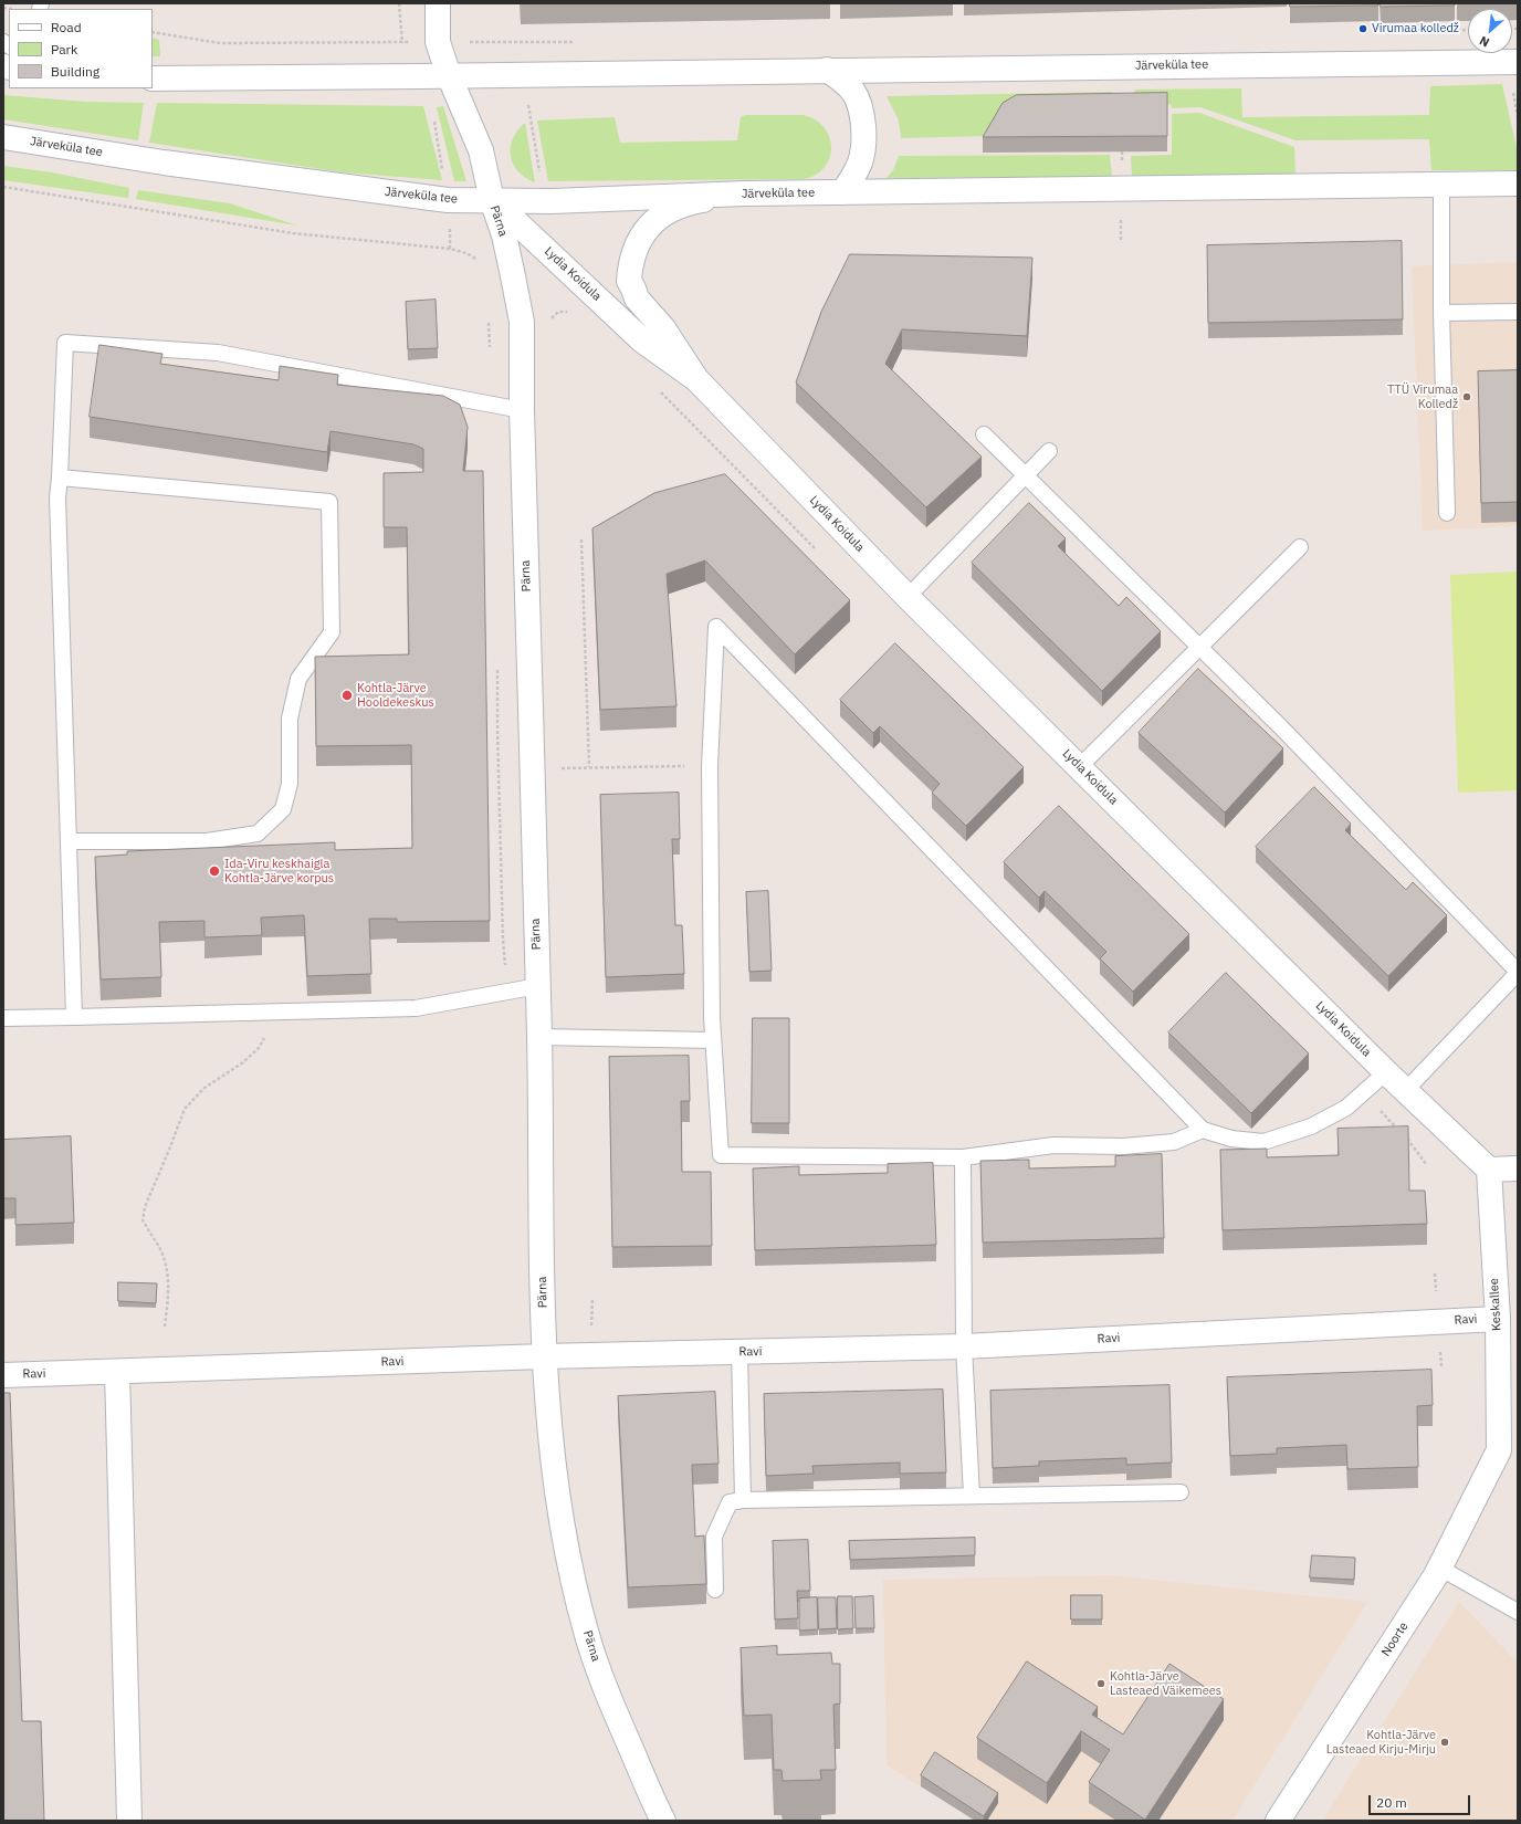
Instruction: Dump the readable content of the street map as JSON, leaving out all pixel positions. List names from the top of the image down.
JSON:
{
  "streets": {
    "street": [
      "Järveküla tee",
      "Pärna",
      "Lydia Koidula",
      "Keskallee",
      "Ravi",
      "Noorte"
    ]
  },
  "crossings": [
    ["Järveküla tee", "Pärna"],
    ["Järveküla tee", "Lydia Koidula"],
    ["Pärna", "Lydia Koidula"],
    ["Pärna", "Ravi"],
    ["Lydia Koidula", "Keskallee"],
    ["Keskallee", "Ravi"],
    ["Keskallee", "Noorte"]
  ],
  "places": [
    "Virumaa kolledž",
    "TTÜ Virumaa Kolledž",
    "Kohtla-Järve Hooldekeskus",
    "Ida-Viru keskhaigla Kohtla-Järve korpus",
    "Kohtla-Järve Lasteaed Väikemees",
    "Kohtla-Järve Lasteaed Kirju-Mirju"
  ],
  "legend": ["Road", "Park", "Building"],
  "scale_bar": "20 m",
  "north": "bottom left"
}
